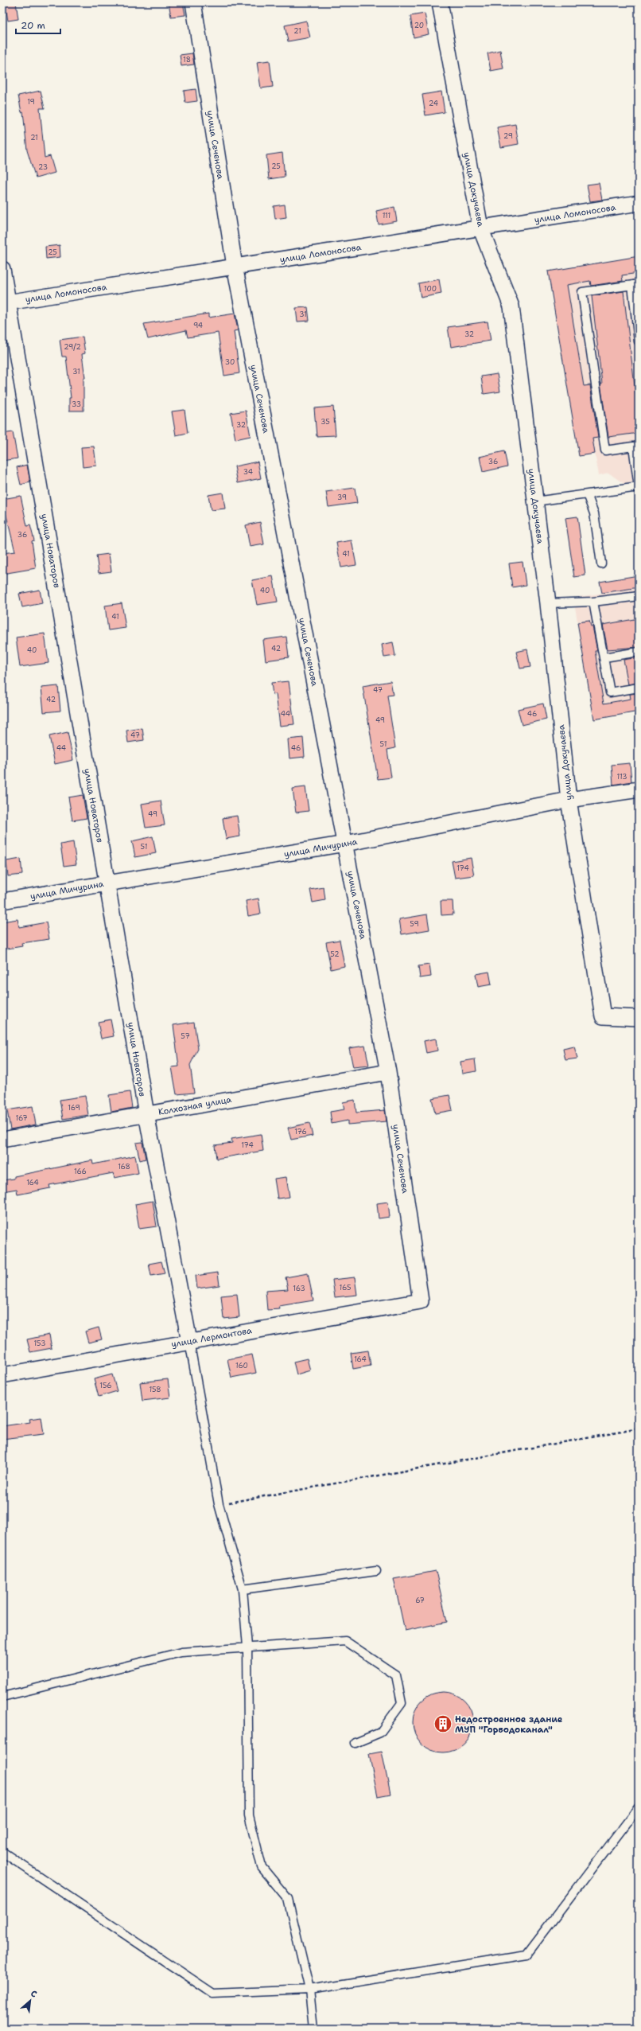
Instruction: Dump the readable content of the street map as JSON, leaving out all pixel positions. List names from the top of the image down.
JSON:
{
  "streets": {
    "street": [
      "улица Сеченова",
      "улица Докучаева",
      "улица Ломоносова",
      "улица Новаторов",
      "улица Мичурина",
      "Колхозная улица",
      "улица Лермонтова"
    ]
  },
  "crossings": [
    ["улица Сеченова", "улица Ломоносова"],
    ["улица Сеченова", "улица Мичурина"],
    ["улица Сеченова", "Колхозная улица"],
    ["улица Сеченова", "улица Лермонтова"],
    ["улица Докучаева", "улица Ломоносова"],
    ["улица Докучаева", "улица Мичурина"],
    ["улица Ломоносова", "улица Новаторов"],
    ["улица Новаторов", "улица Мичурина"],
    ["улица Новаторов", "Колхозная улица"],
    ["улица Новаторов", "улица Лермонтова"]
  ],
  "places": {
    "building": ["Недостроенное здание МУП \"Горводоканал\""]
  },
  "house_numbers": [
    "20",
    "21",
    "18",
    "19",
    "24",
    "29",
    "21",
    "25",
    "23",
    "111",
    "25",
    "100",
    "31",
    "94",
    "32",
    "29/2",
    "30",
    "31",
    "33",
    "35",
    "32",
    "36",
    "34",
    "39",
    "36",
    "41",
    "40",
    "41",
    "42",
    "40",
    "47",
    "42",
    "44",
    "46",
    "49",
    "47",
    "51",
    "44",
    "46",
    "113",
    "49",
    "51",
    "174",
    "59",
    "52",
    "57",
    "169",
    "167",
    "176",
    "174",
    "168",
    "166",
    "164",
    "165",
    "163",
    "153",
    "164",
    "160",
    "156",
    "158",
    "67"
  ],
  "scale_bar": "20 m",
  "north": "top right"
}
